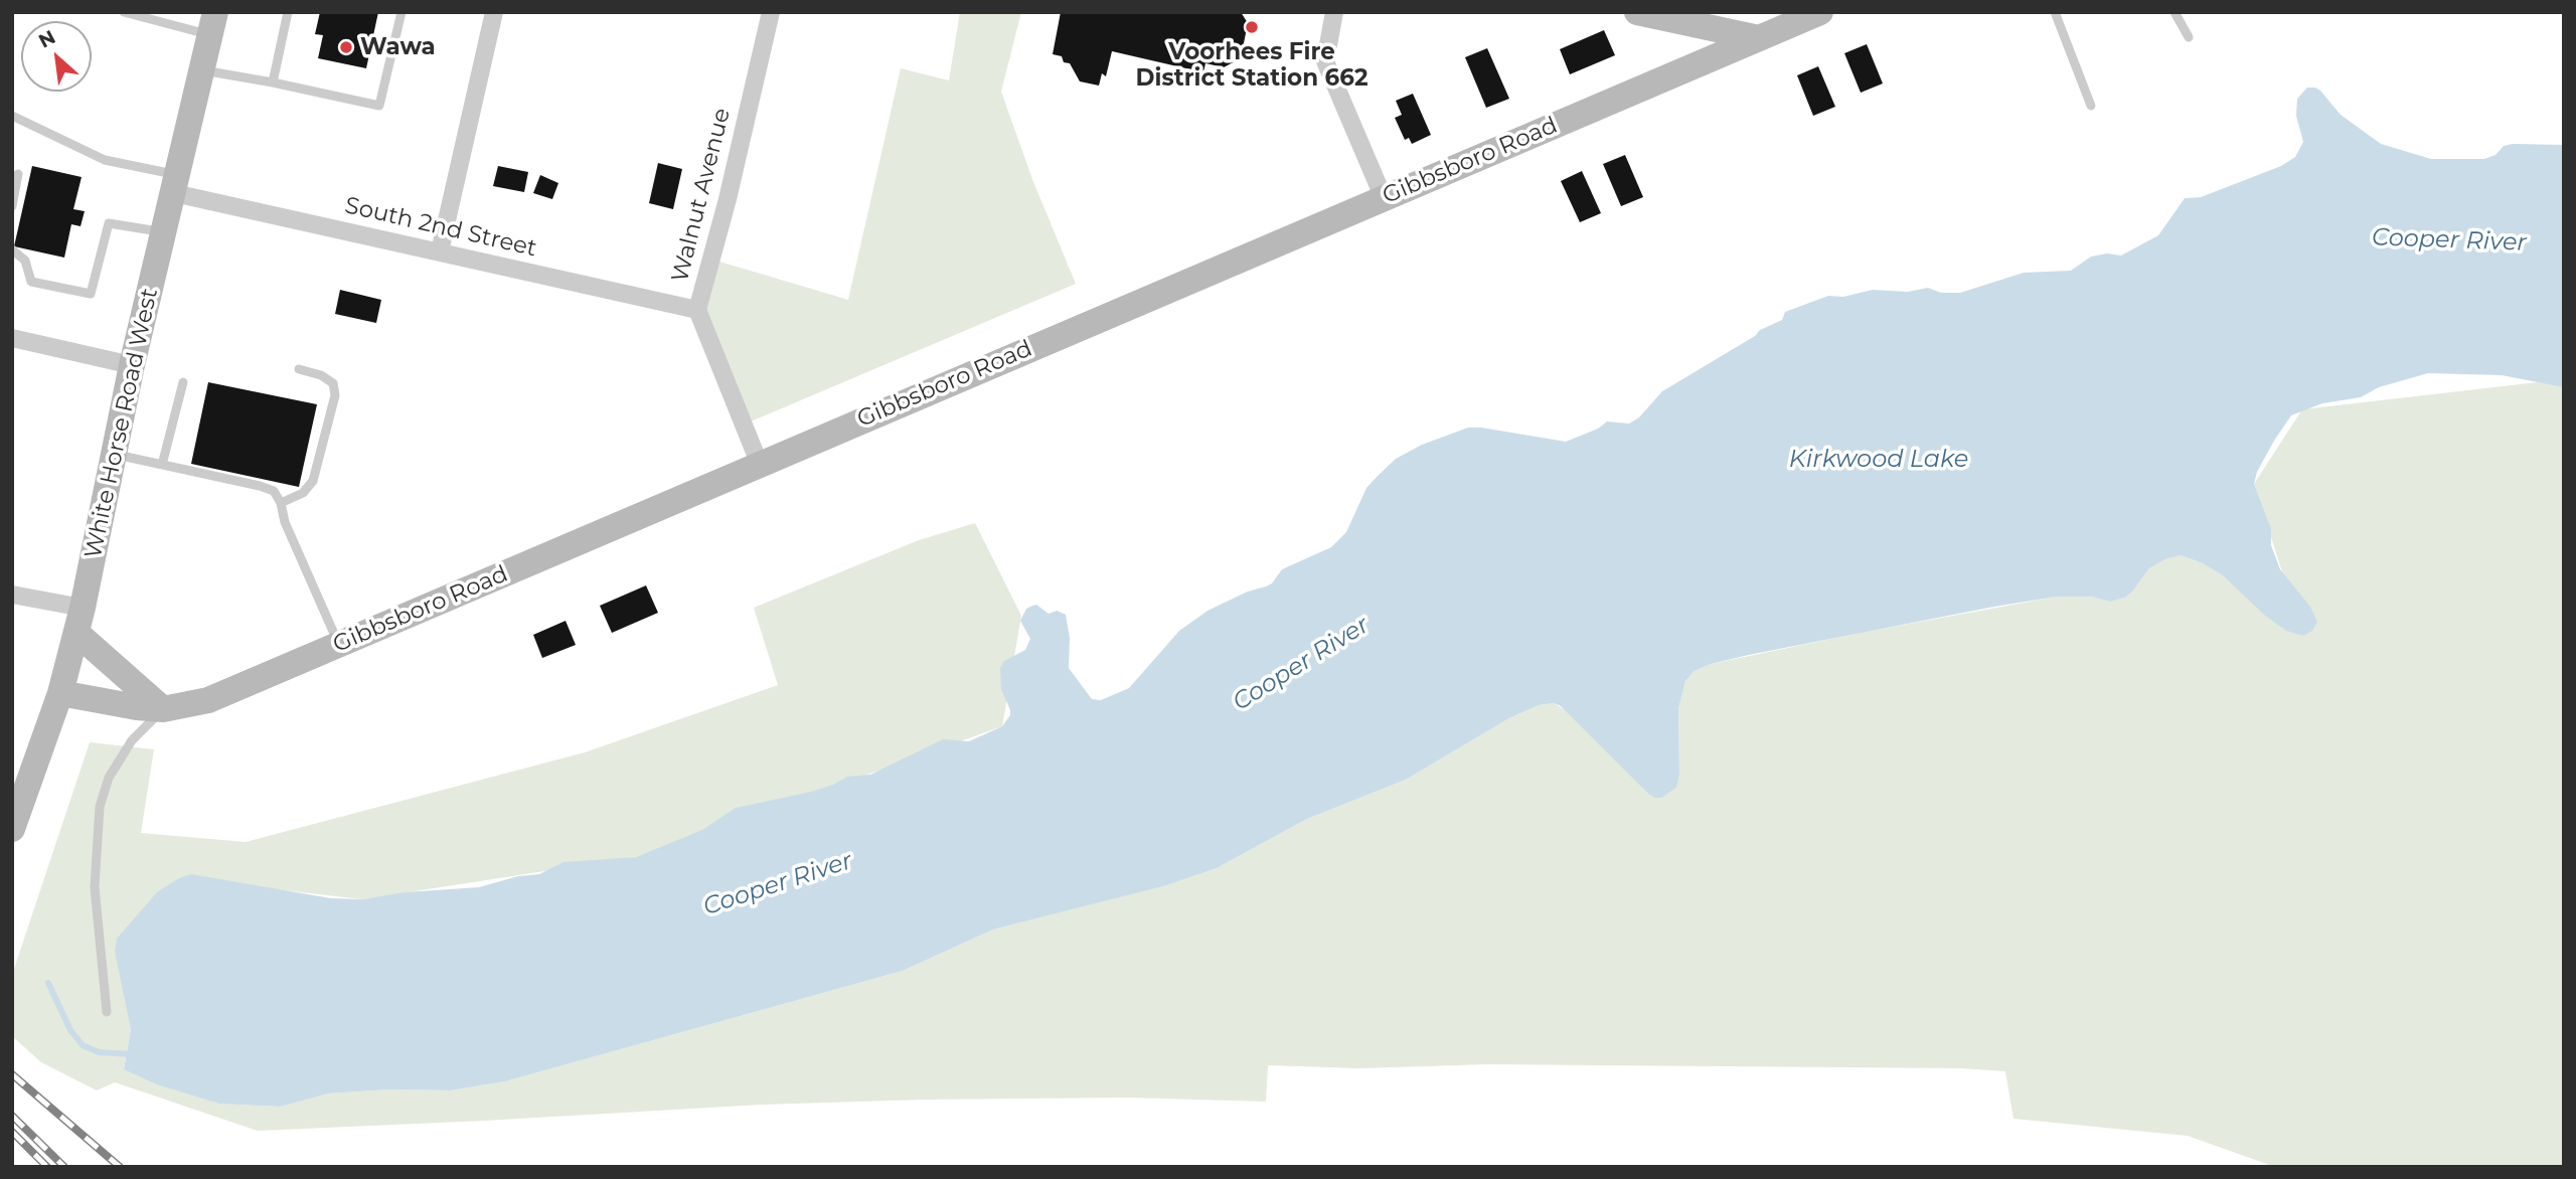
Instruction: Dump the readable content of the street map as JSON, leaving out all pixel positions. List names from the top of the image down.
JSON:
{
  "streets": {
    "street": [
      "Gibbsboro Road",
      "Walnut Avenue",
      "South 2nd Street",
      "White Horse Road West"
    ]
  },
  "crossings": [
    ["Gibbsboro Road", "Walnut Avenue"],
    ["Gibbsboro Road", "White Horse Road West"],
    ["Walnut Avenue", "South 2nd Street"],
    ["South 2nd Street", "White Horse Road West"]
  ],
  "water": ["Cooper River", "Kirkwood Lake"],
  "places": ["Voorhees Fire District Station 662", "Wawa"],
  "north": "top left"
}
